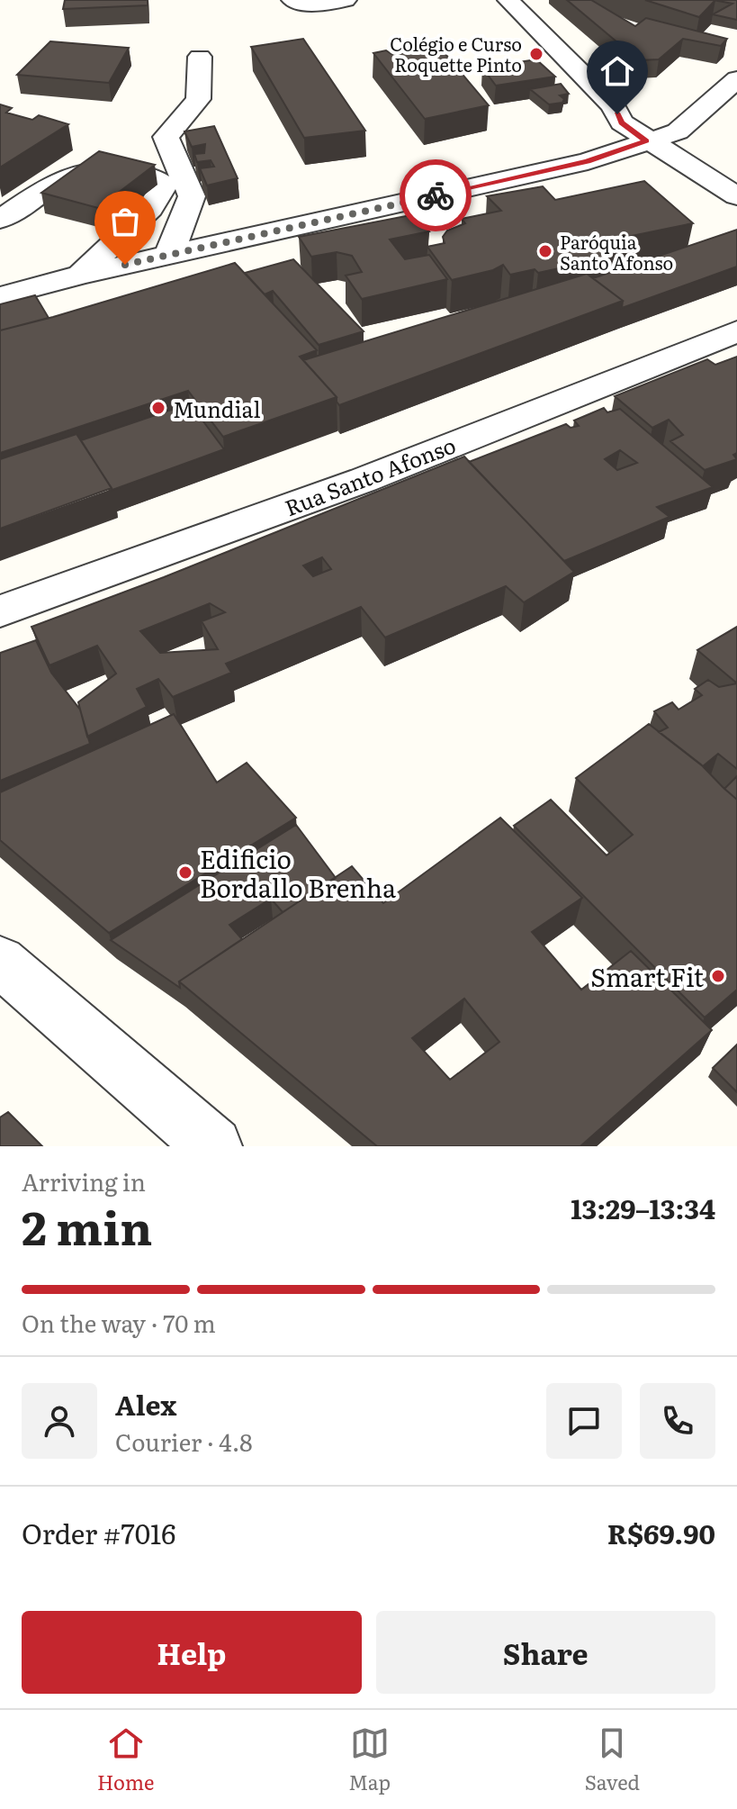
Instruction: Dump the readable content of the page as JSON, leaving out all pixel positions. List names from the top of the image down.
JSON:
{
  "streets": {
    "street": ["Rua Santo Afonso"]
  },
  "places": [
    "Colégio e Curso Roquette Pinto",
    "Paróquia Santo Afonso",
    "Mundial",
    "Edificio Bordallo Brenha",
    "Smart Fit"
  ],
  "page": {
    "heading": ["2 min", "Arriving in", "13:29–13:34"],
    "panel": [
      "Alex",
      "Courier · 4.8",
      "Order #7016",
      "R$69.90"
    ],
    "bar": "On the way · 70 m",
    "buttons": ["Help", "Share"],
    "tabs": ["Home", "Map", "Saved"]
  }
}
